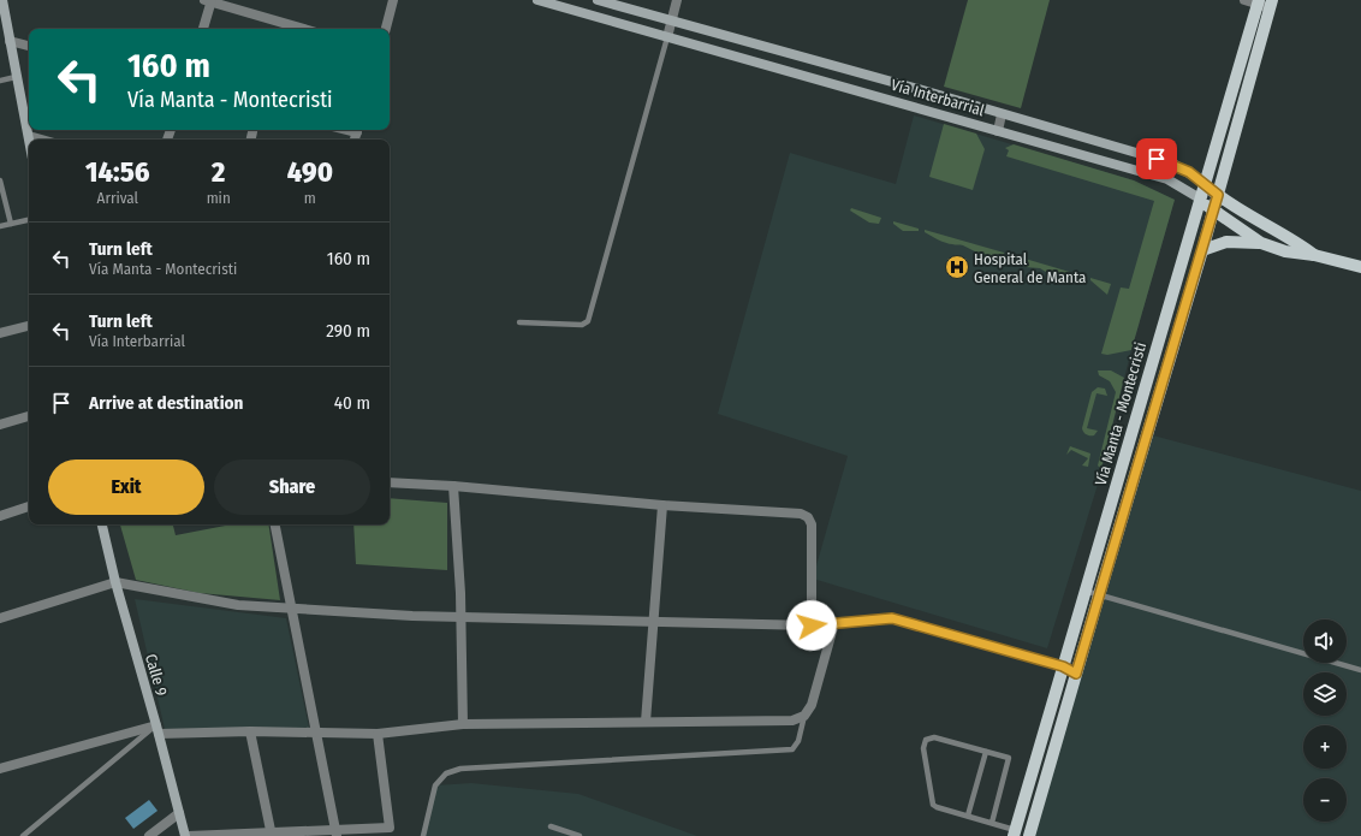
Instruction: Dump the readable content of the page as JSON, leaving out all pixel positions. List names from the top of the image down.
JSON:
{
  "streets": {
    "main road": ["Vía Interbarrial", "Vía Manta - Montecristi", "Calle 9"]
  },
  "crossings": [
    ["Vía Interbarrial", "Vía Manta - Montecristi"]
  ],
  "places": {
    "hospital": ["Hospital General de Manta"]
  },
  "page": {
    "turn": ["160 m", "Vía Manta - Montecristi"],
    "eta": [
      "14:56",
      "Arrival",
      "2",
      "min",
      "490",
      "m"
    ],
    "list": [
      {
        "name": "Turn left",
        "note": "Vía Manta - Montecristi",
        "value": "160 m"
      },
      {
        "name": "Turn left",
        "note": "Vía Interbarrial",
        "value": "290 m"
      },
      {
        "name": "Arrive at destination",
        "value": "40 m"
      }
    ],
    "buttons": ["Exit", "Share"],
    "map_buttons": ["+", "−"]
  }
}
